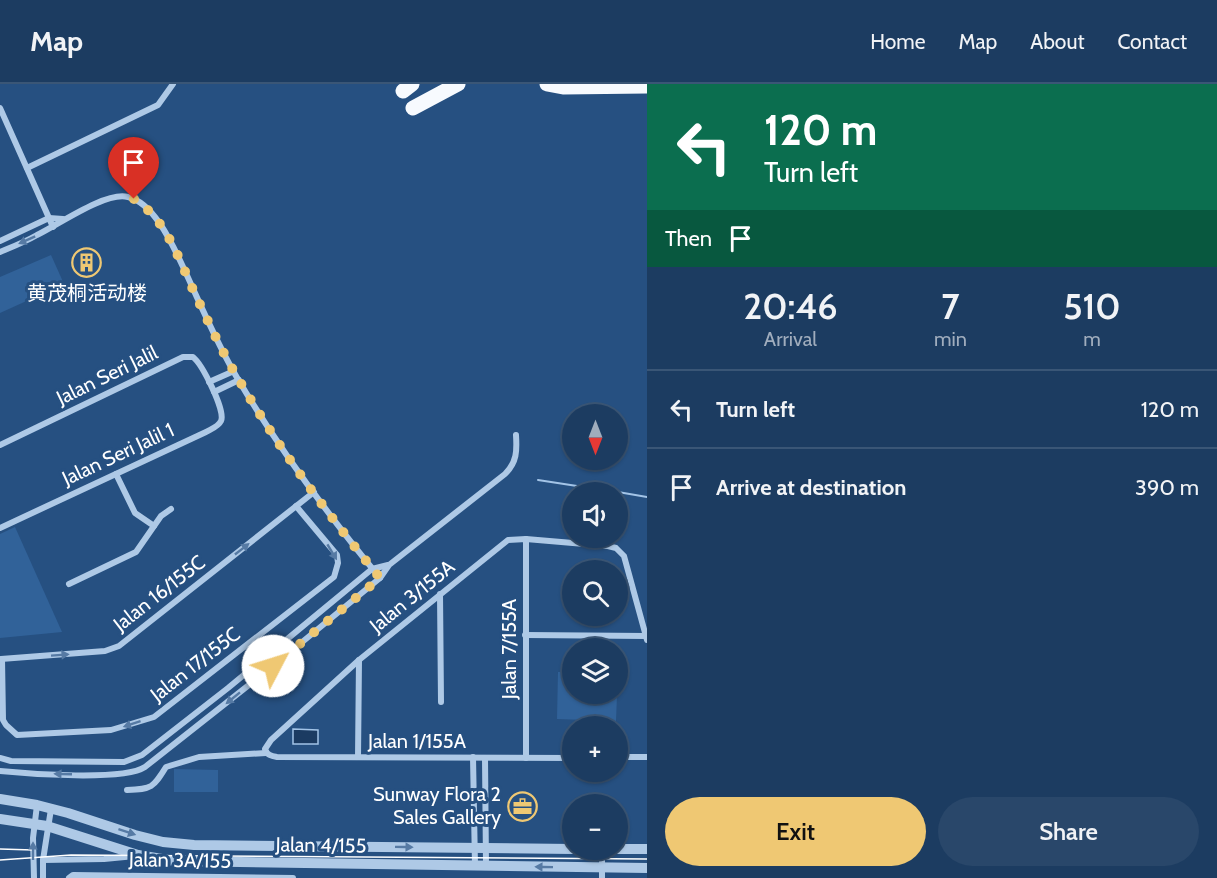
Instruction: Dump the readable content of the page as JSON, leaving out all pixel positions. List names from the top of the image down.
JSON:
{
  "streets": {
    "street": [
      "Jalan Seri Jalil",
      "Jalan Seri Jalil 1",
      "Jalan 16/155C",
      "Jalan 3/155A",
      "Jalan 7/155A",
      "Jalan 17/155C",
      "Jalan 1/155A",
      "Jalan 4/155",
      "Jalan 3A/155"
    ]
  },
  "crossings": [
    ["Jalan Seri Jalil", "Jalan Seri Jalil 1"],
    ["Jalan 16/155C", "Jalan 17/155C"],
    ["Jalan 3/155A", "Jalan 7/155A"],
    ["Jalan 3/155A", "Jalan 1/155A"],
    ["Jalan 7/155A", "Jalan 1/155A"]
  ],
  "one_way": ["Jalan 16/155C"],
  "places": {
    "building": ["黄茂桐活动楼"],
    "office": ["Sunway Flora 2 Sales Gallery"]
  },
  "north": "bottom",
  "page": {
    "header": "Map",
    "nav": [
      "Home",
      "Map",
      "About",
      "Contact"
    ],
    "turn": ["120 m", "Turn left"],
    "then": "Then",
    "eta": [
      "20:46",
      "Arrival",
      "7",
      "min",
      "510",
      "m"
    ],
    "list": [
      {
        "name": "Turn left",
        "value": "120 m"
      },
      {
        "name": "Arrive at destination",
        "value": "390 m"
      }
    ],
    "map_buttons": ["+", "−"],
    "buttons": ["Exit", "Share"]
  }
}
